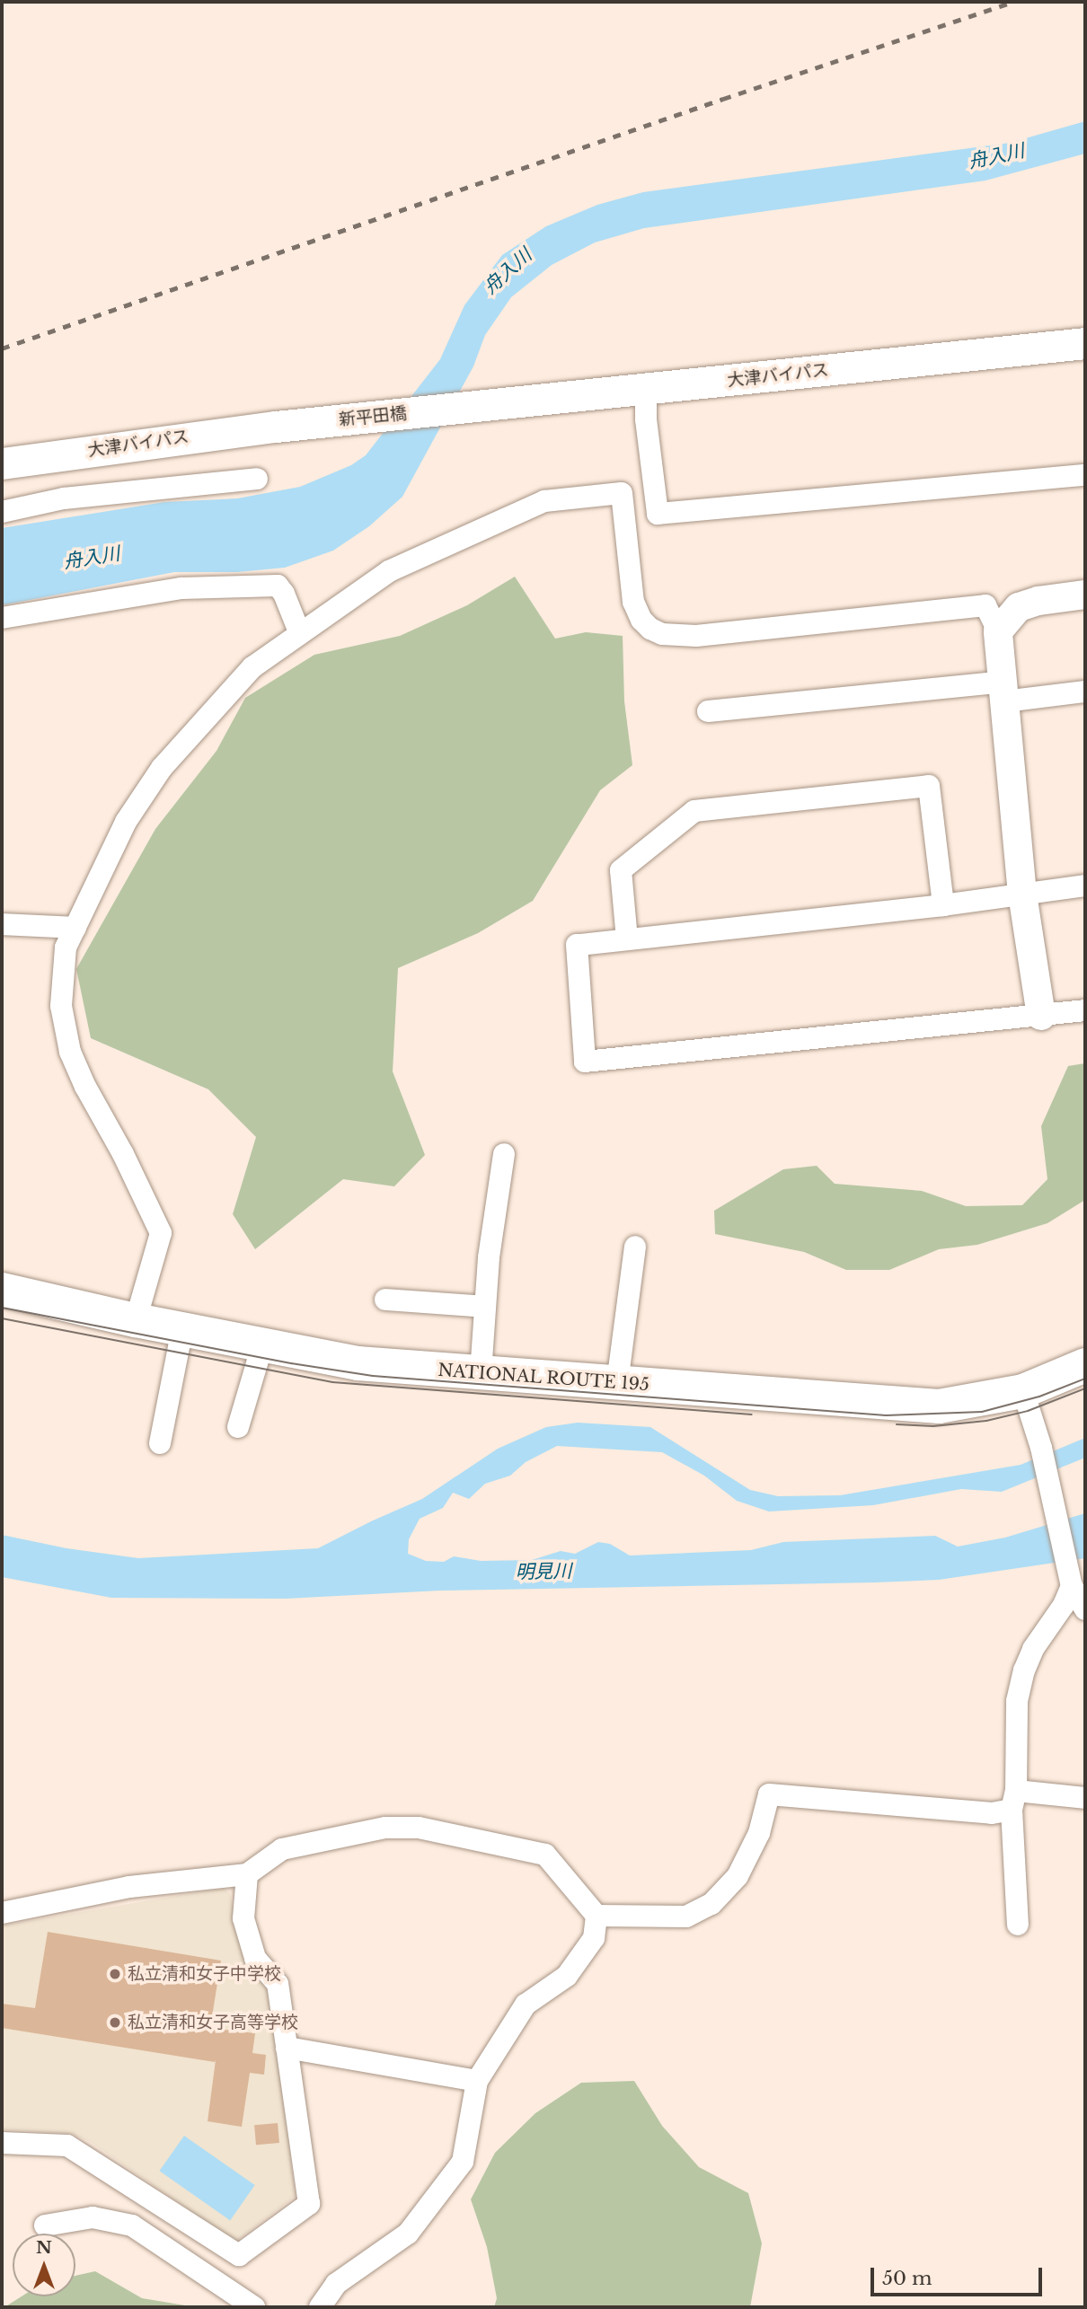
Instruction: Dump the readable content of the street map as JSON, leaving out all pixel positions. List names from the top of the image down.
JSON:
{
  "streets": {
    "highway": ["NATIONAL ROUTE 195"],
    "main road": ["大津バイパス", "新平田橋"]
  },
  "crossings": [
    ["大津バイパス", "新平田橋"]
  ],
  "water": ["舟入川", "明見川"],
  "places": ["私立清和女子中学校", "私立清和女子高等学校"],
  "scale_bar": "50 m",
  "north": "top"
}
